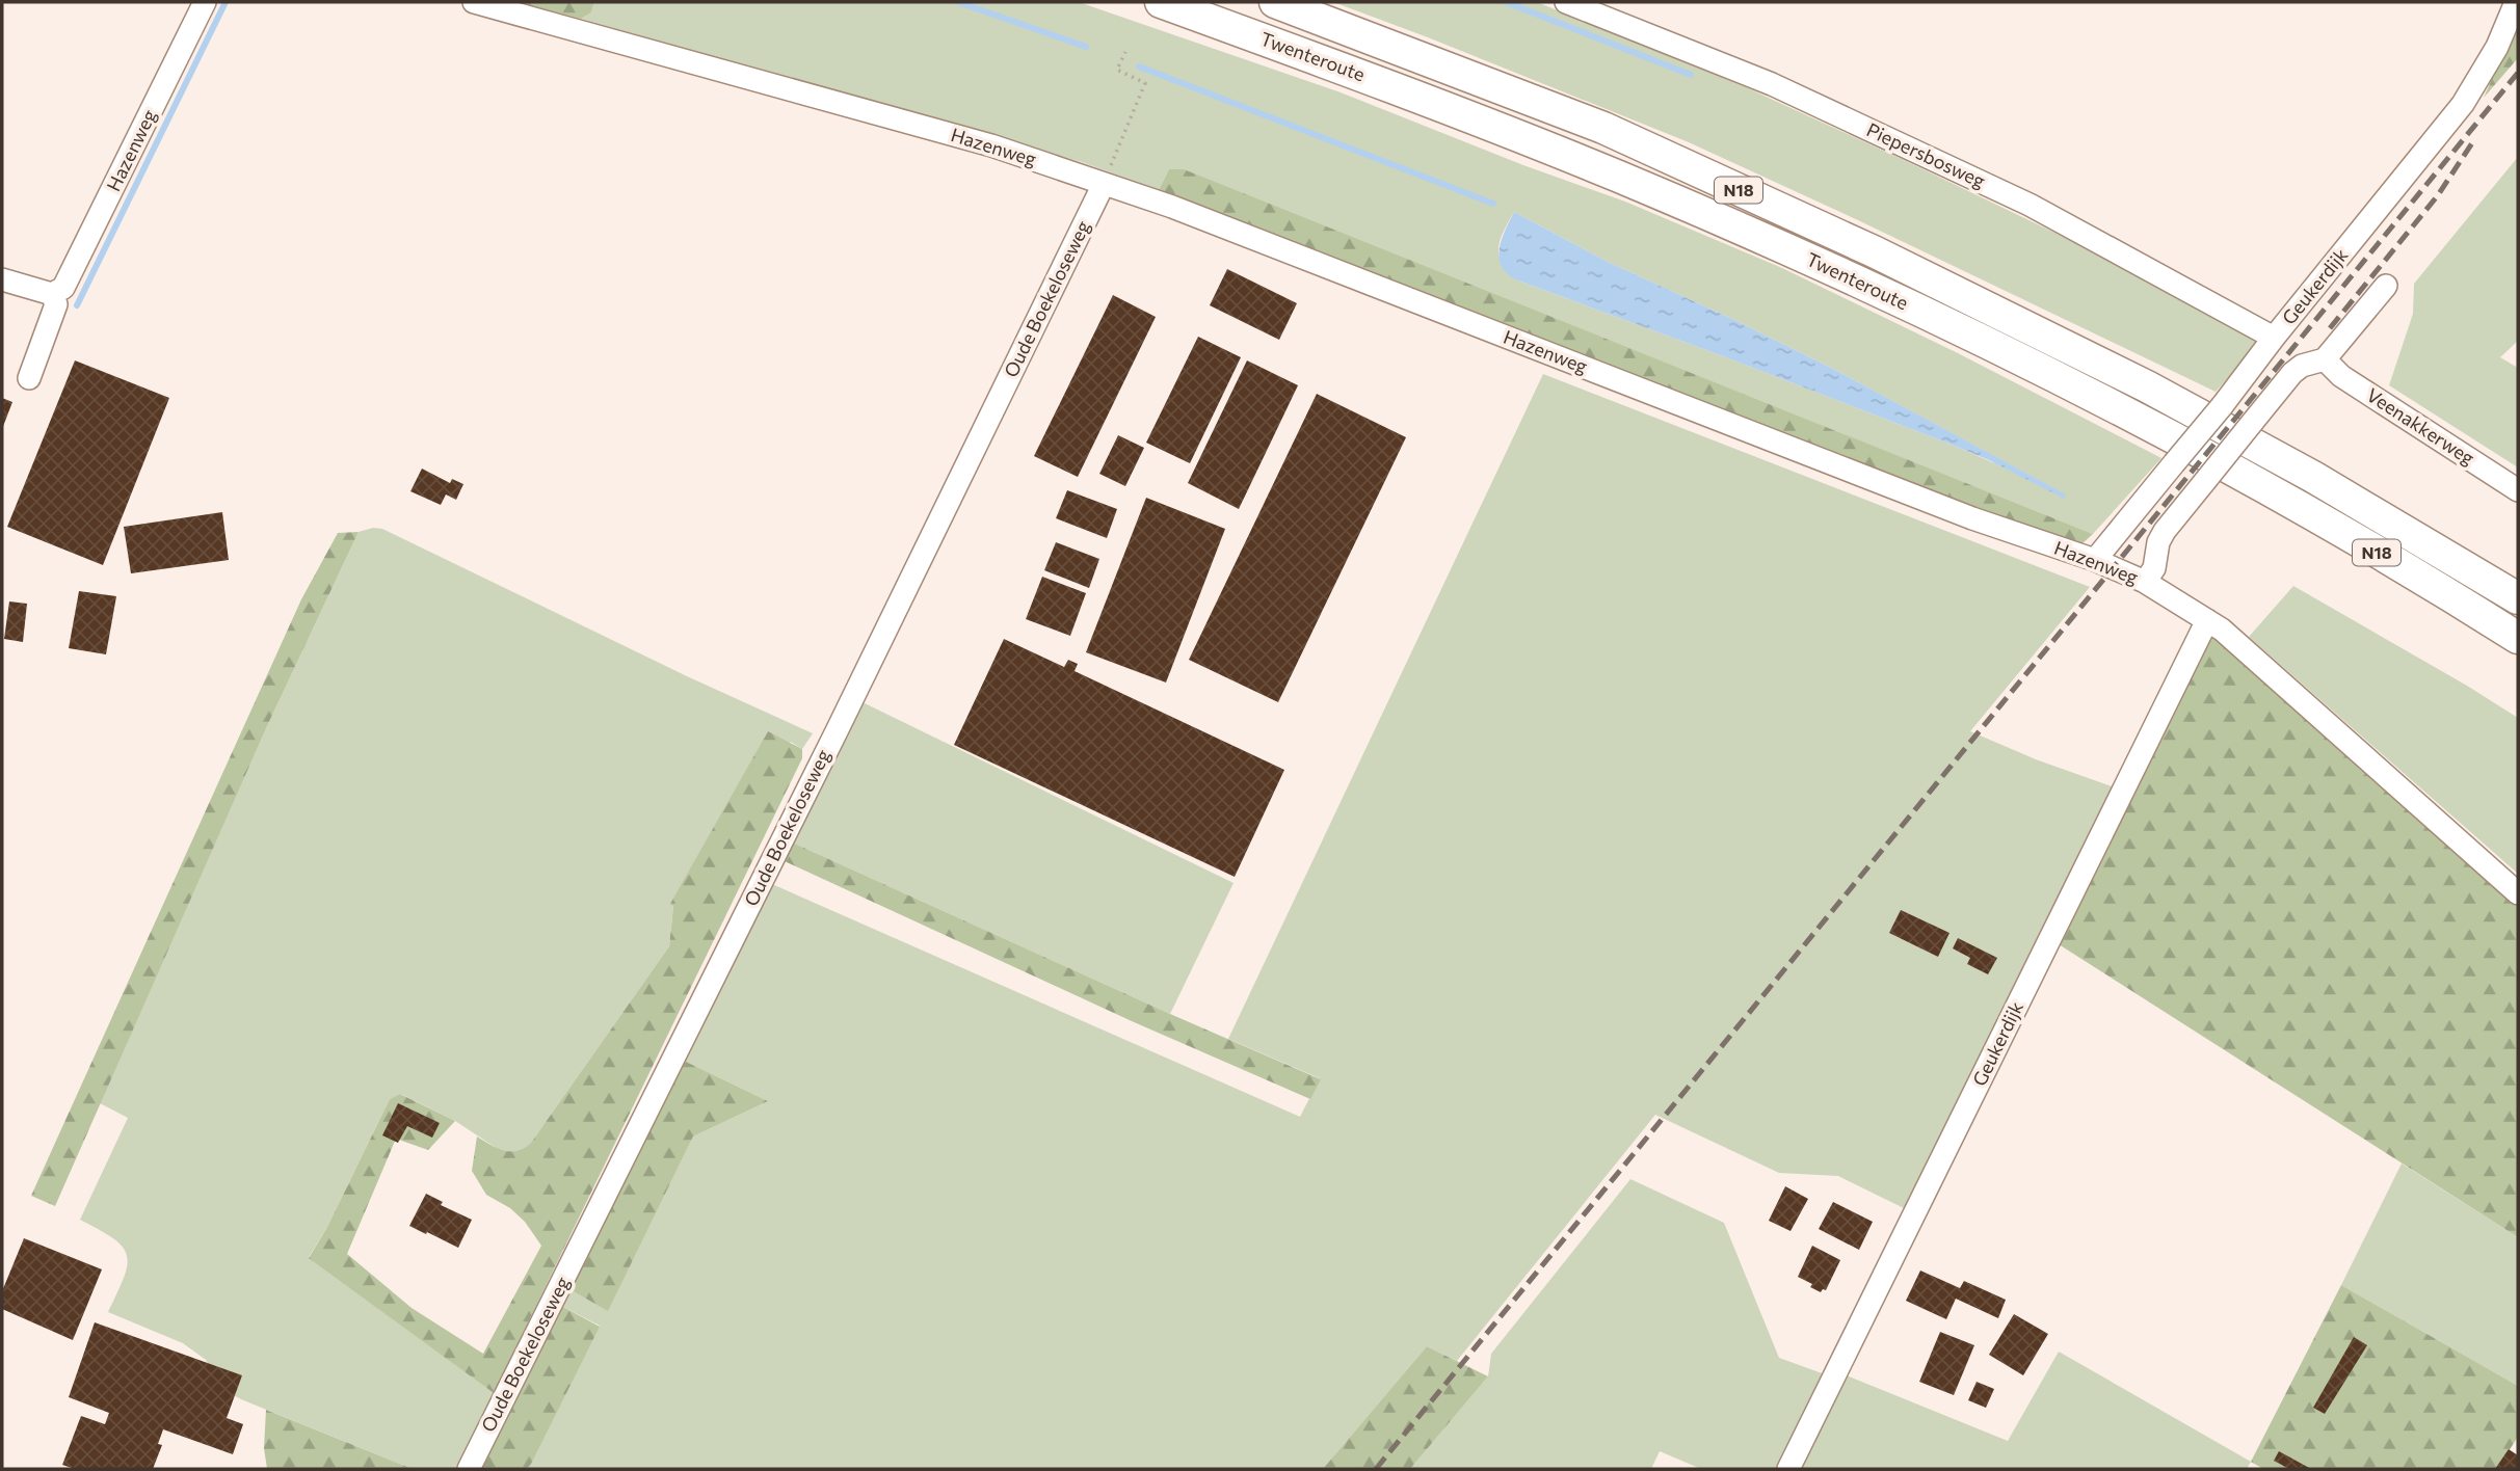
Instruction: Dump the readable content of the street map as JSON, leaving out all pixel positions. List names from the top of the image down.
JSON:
{
  "streets": {
    "highway": ["Twenteroute", "N18"],
    "street": [
      "Hazenweg",
      "Piepersbosweg",
      "Geukerdijk",
      "Oude Boekeloseweg",
      "Veenakkerweg"
    ]
  },
  "crossings": [
    ["Hazenweg", "Geukerdijk"],
    ["Hazenweg", "Oude Boekeloseweg"],
    ["Piepersbosweg", "Geukerdijk"]
  ]
}
